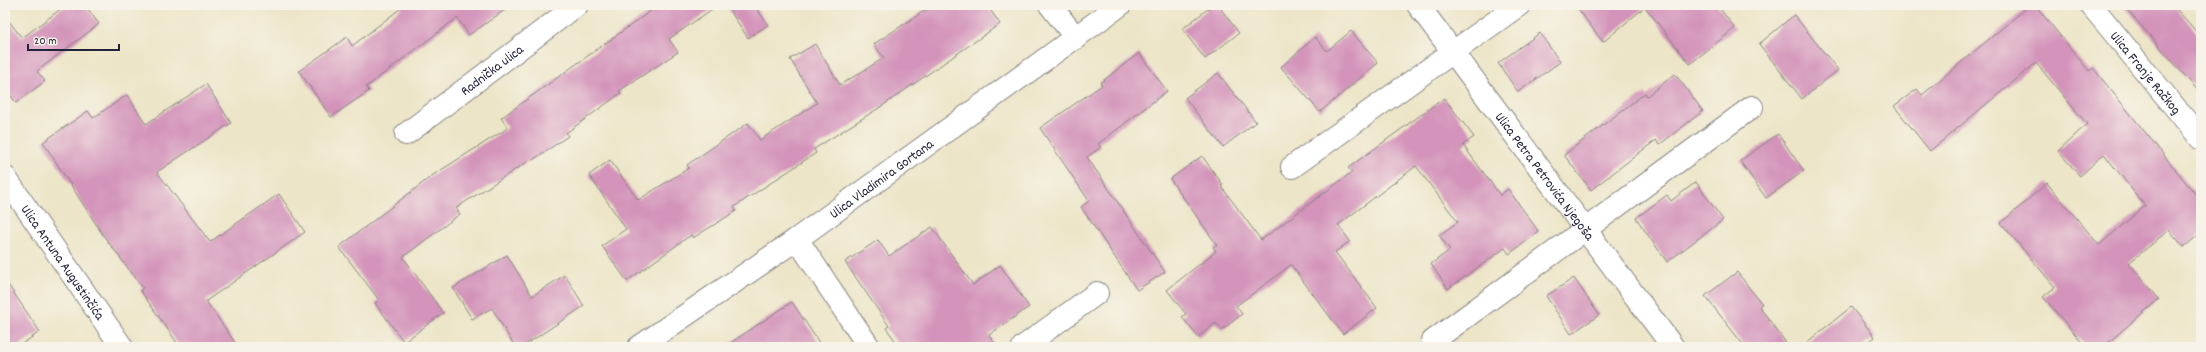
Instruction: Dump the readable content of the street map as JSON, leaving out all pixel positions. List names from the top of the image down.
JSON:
{
  "streets": {
    "street": [
      "Radnička ulica",
      "Ulica Franje Račkog",
      "Ulica Petra Petrovića Njegoša",
      "Ulica Vladimira Gortana",
      "Ulica Antuna Augustinčića"
    ]
  },
  "scale_bar": "20 m"
}
